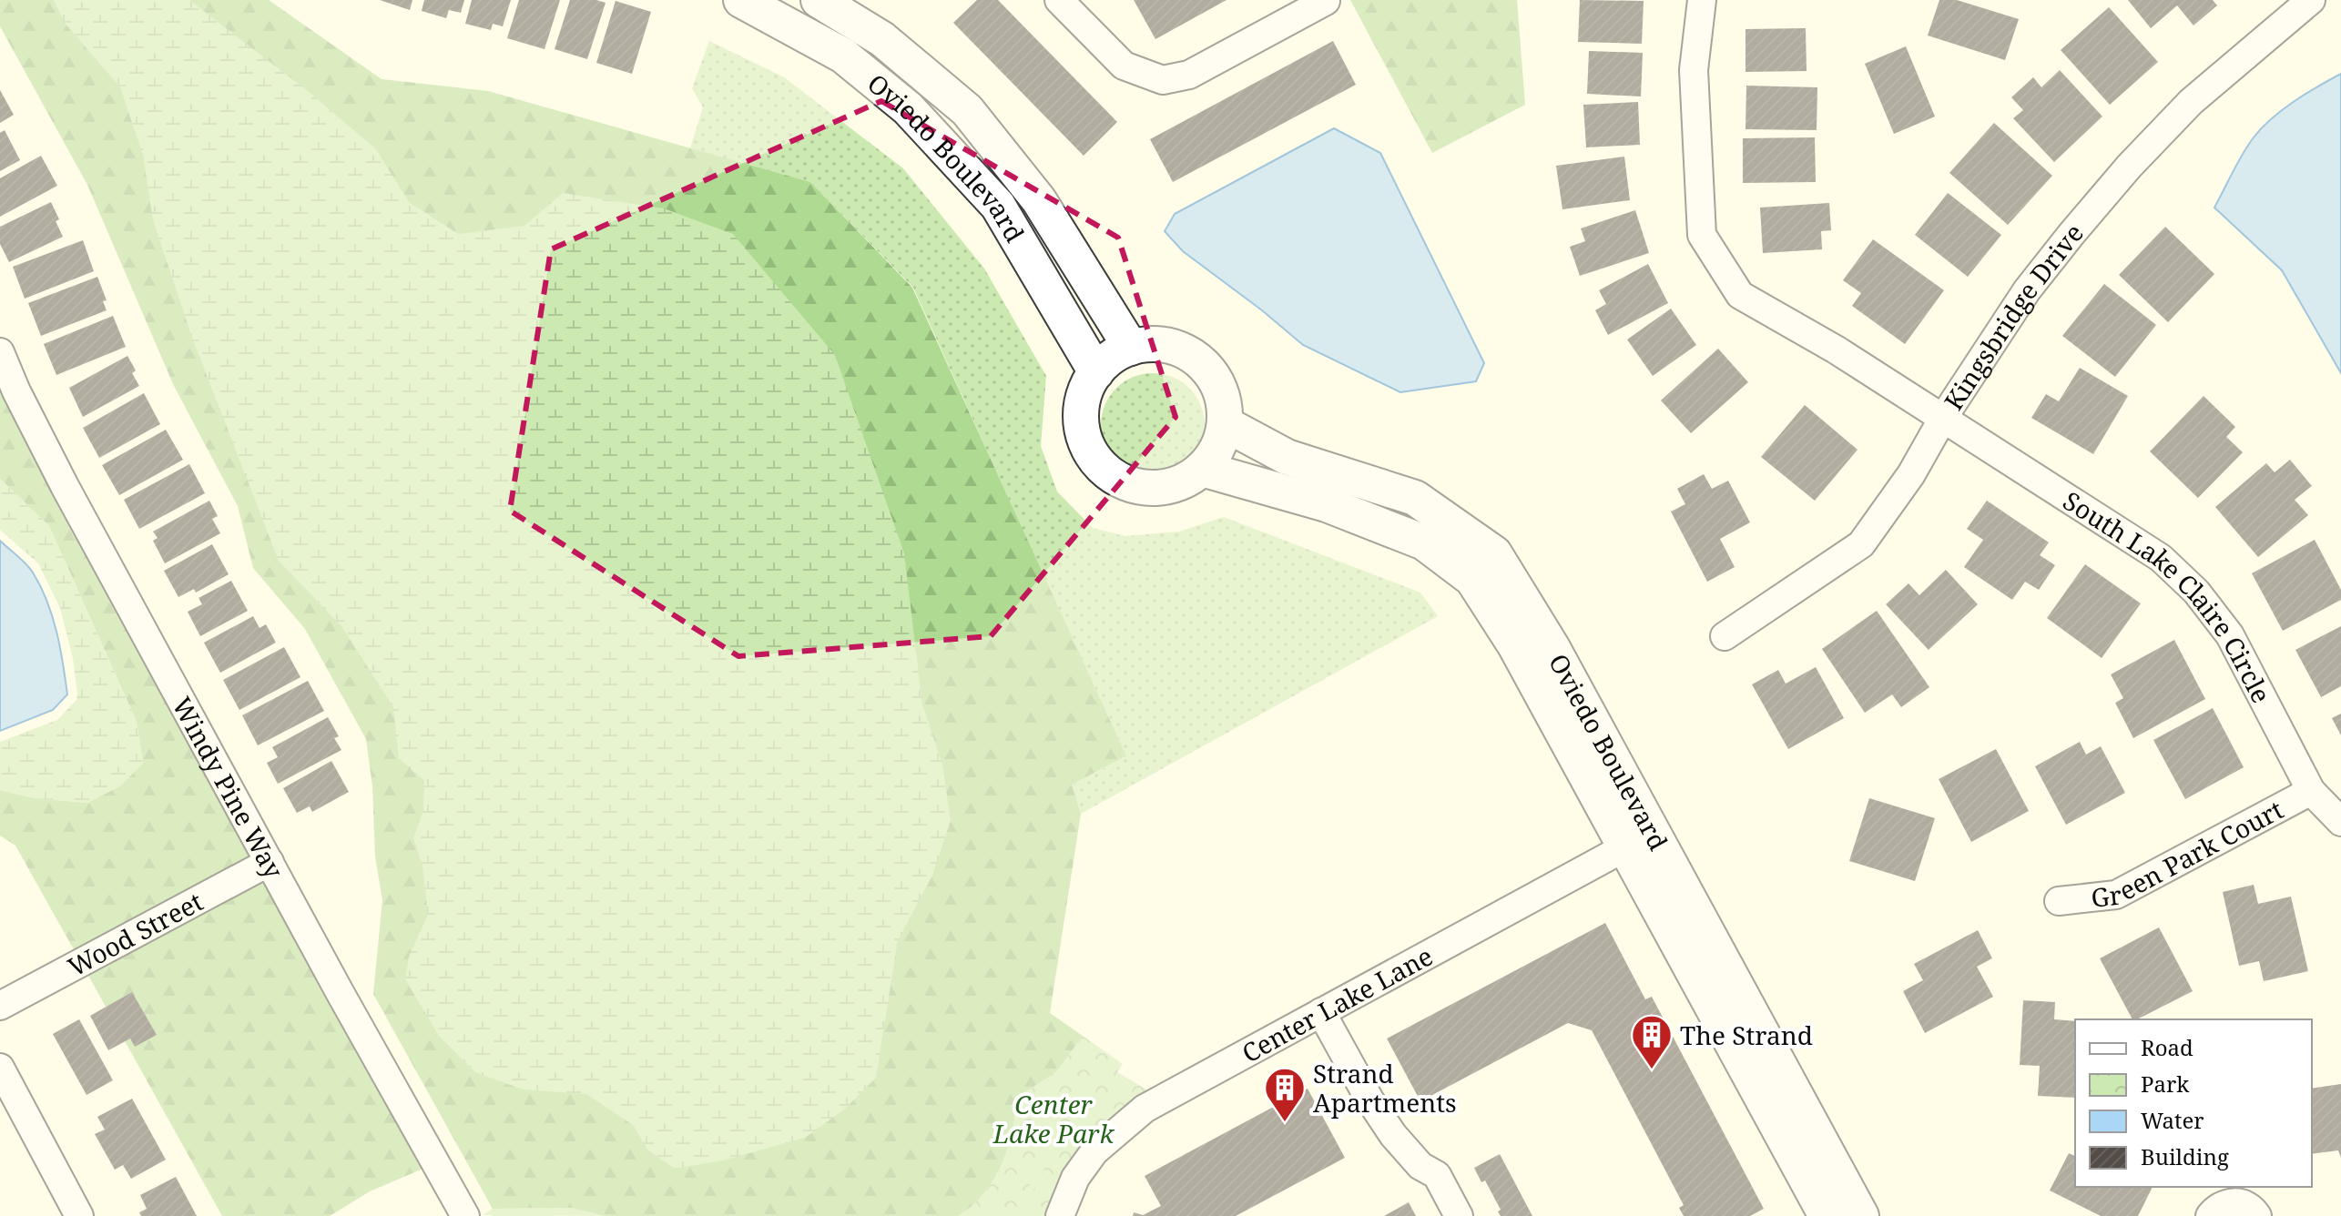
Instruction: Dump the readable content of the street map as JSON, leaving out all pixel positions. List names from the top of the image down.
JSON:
{
  "streets": {
    "street": [
      "Oviedo Boulevard",
      "Kingsbridge Drive",
      "South Lake Claire Circle",
      "Windy Pine Way",
      "Green Park Court",
      "Wood Street",
      "Center Lake Lane"
    ]
  },
  "crossings": [
    ["Oviedo Boulevard", "Center Lake Lane"],
    ["Kingsbridge Drive", "South Lake Claire Circle"],
    ["South Lake Claire Circle", "Green Park Court"],
    ["Windy Pine Way", "Wood Street"]
  ],
  "parks": ["Center Lake Park"],
  "places": {
    "building": ["The Strand", "Strand Apartments"]
  },
  "legend": [
    "Road",
    "Park",
    "Water",
    "Building"
  ]
}
